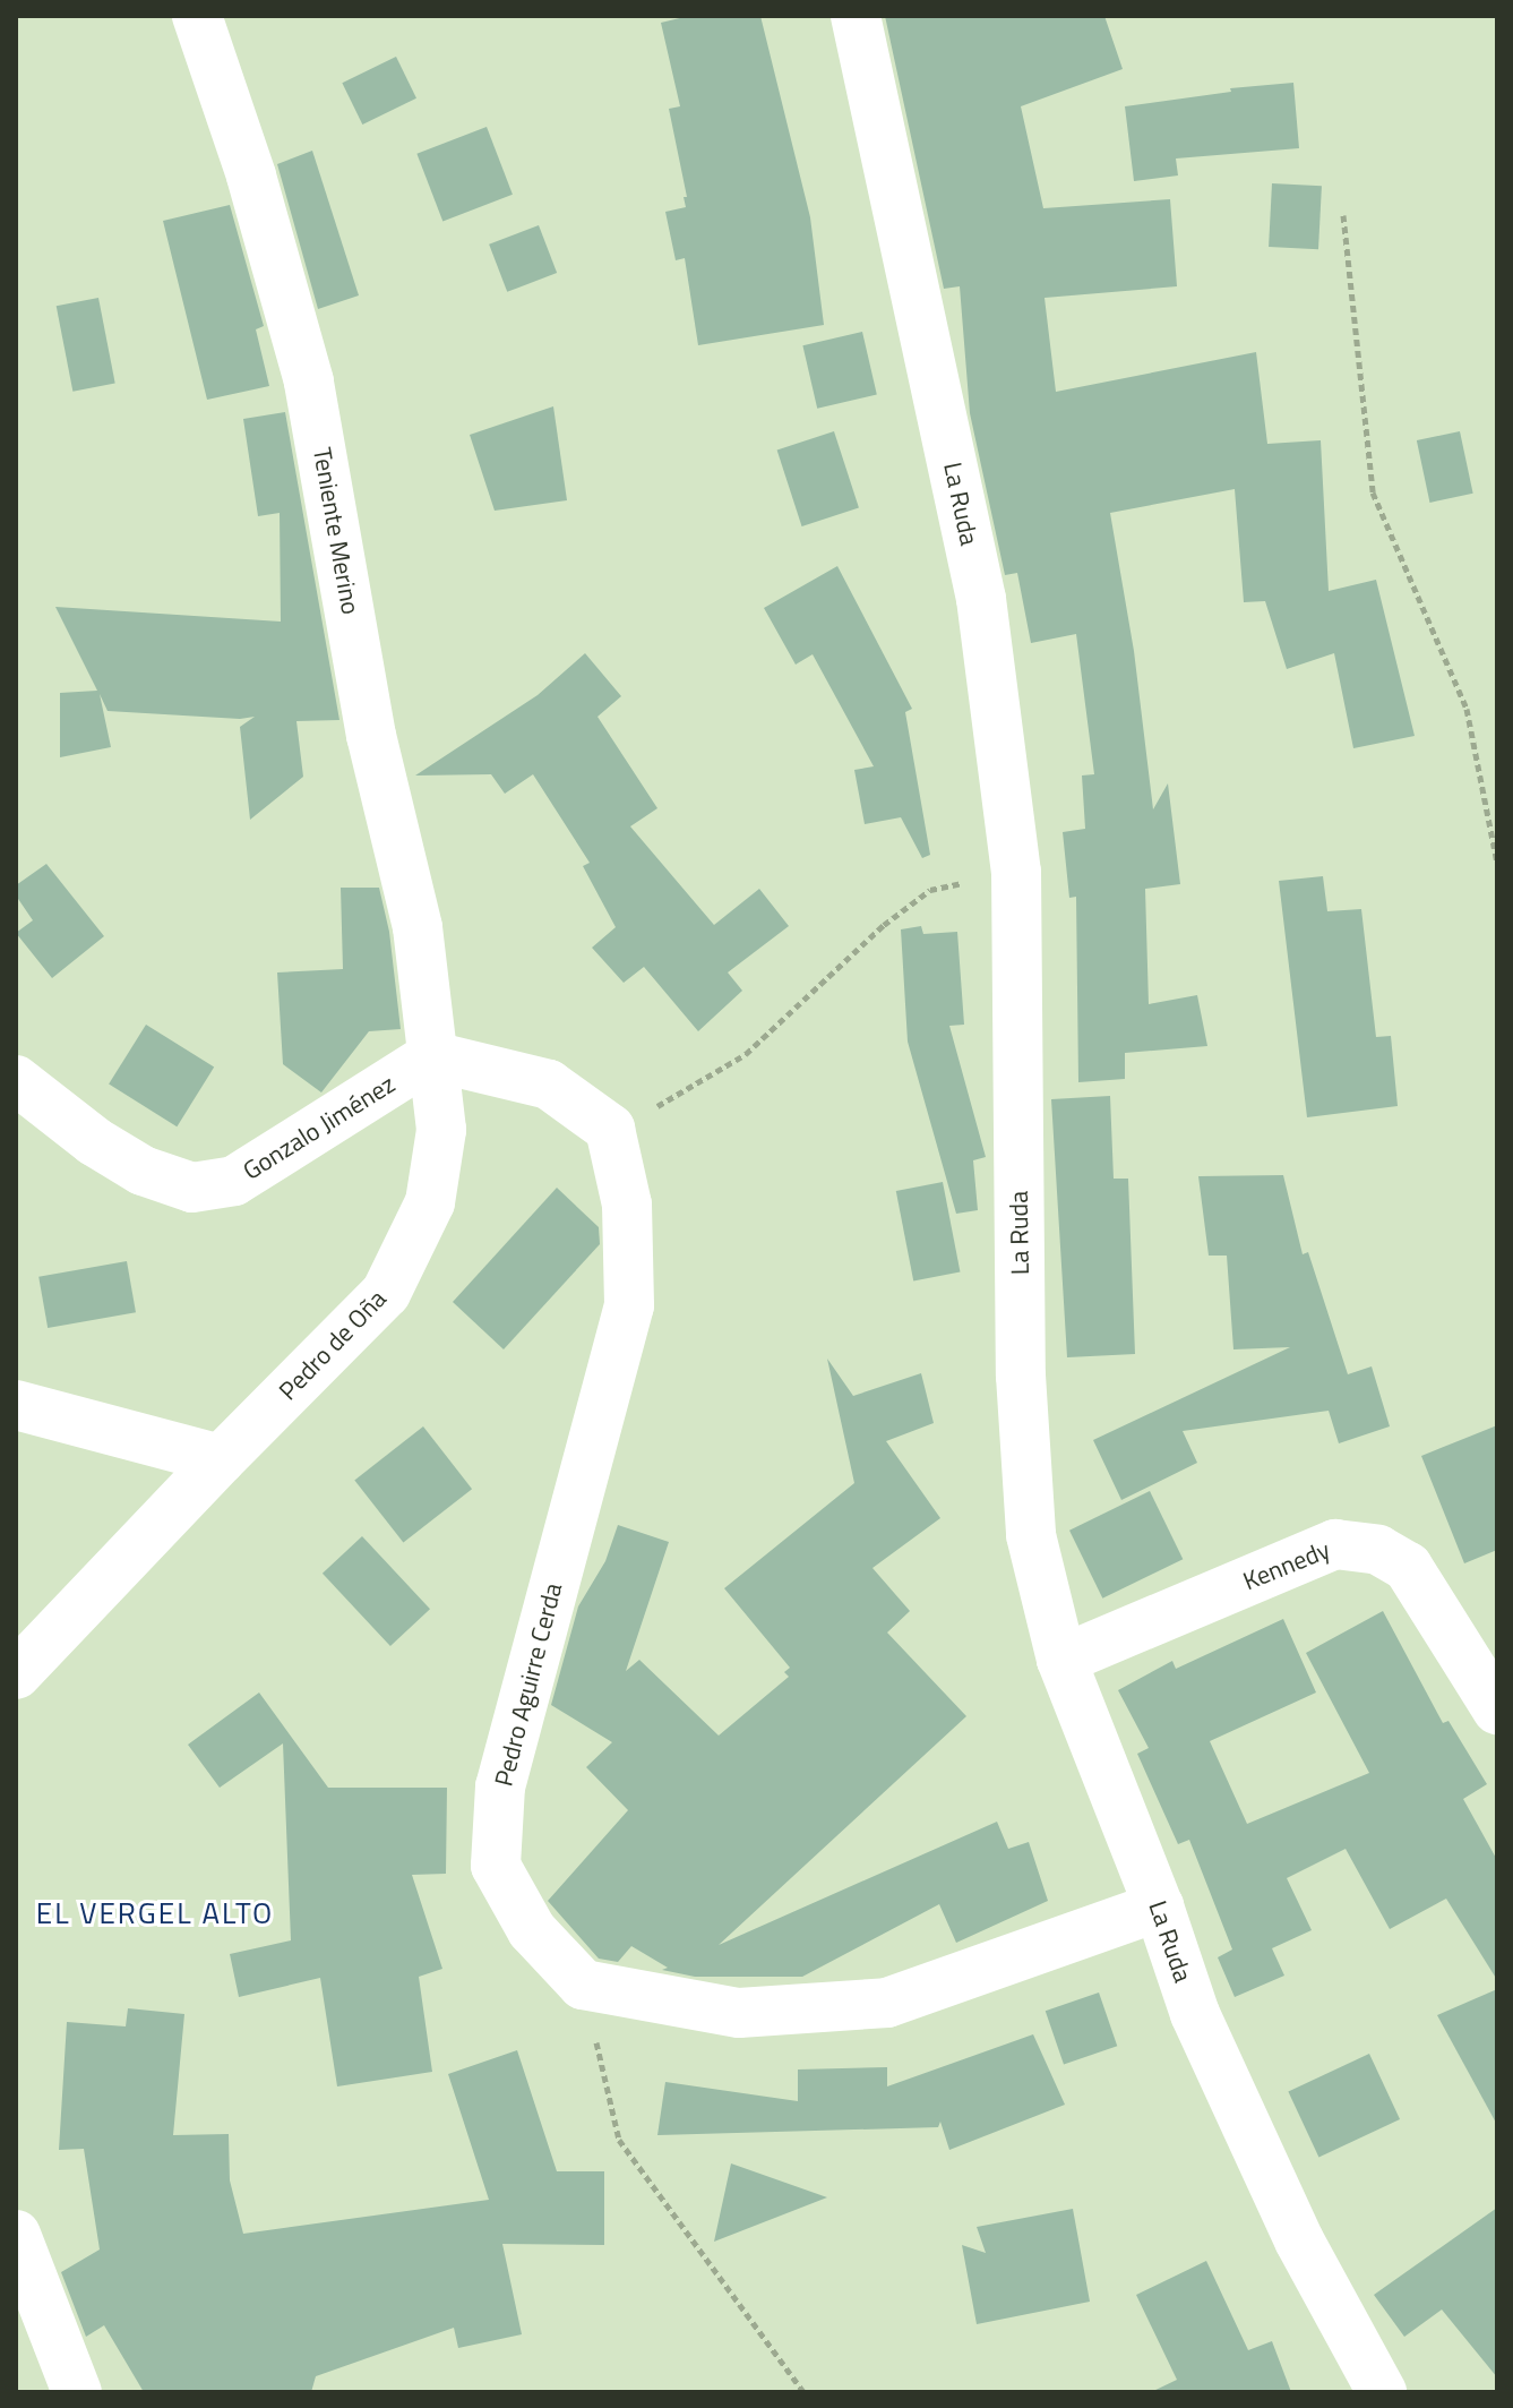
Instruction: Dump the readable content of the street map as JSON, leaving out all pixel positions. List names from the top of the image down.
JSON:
{
  "streets": {
    "street": [
      "La Ruda",
      "Teniente Merino",
      "Gonzalo Jiménez",
      "Pedro de Oña",
      "Kennedy",
      "Pedro Aguirre Cerda"
    ]
  },
  "crossings": [
    ["La Ruda", "Kennedy"],
    ["Teniente Merino", "Gonzalo Jiménez"],
    ["Teniente Merino", "Pedro de Oña"],
    ["Gonzalo Jiménez", "Pedro de Oña"]
  ],
  "districts": ["EL VERGEL ALTO"]
}
